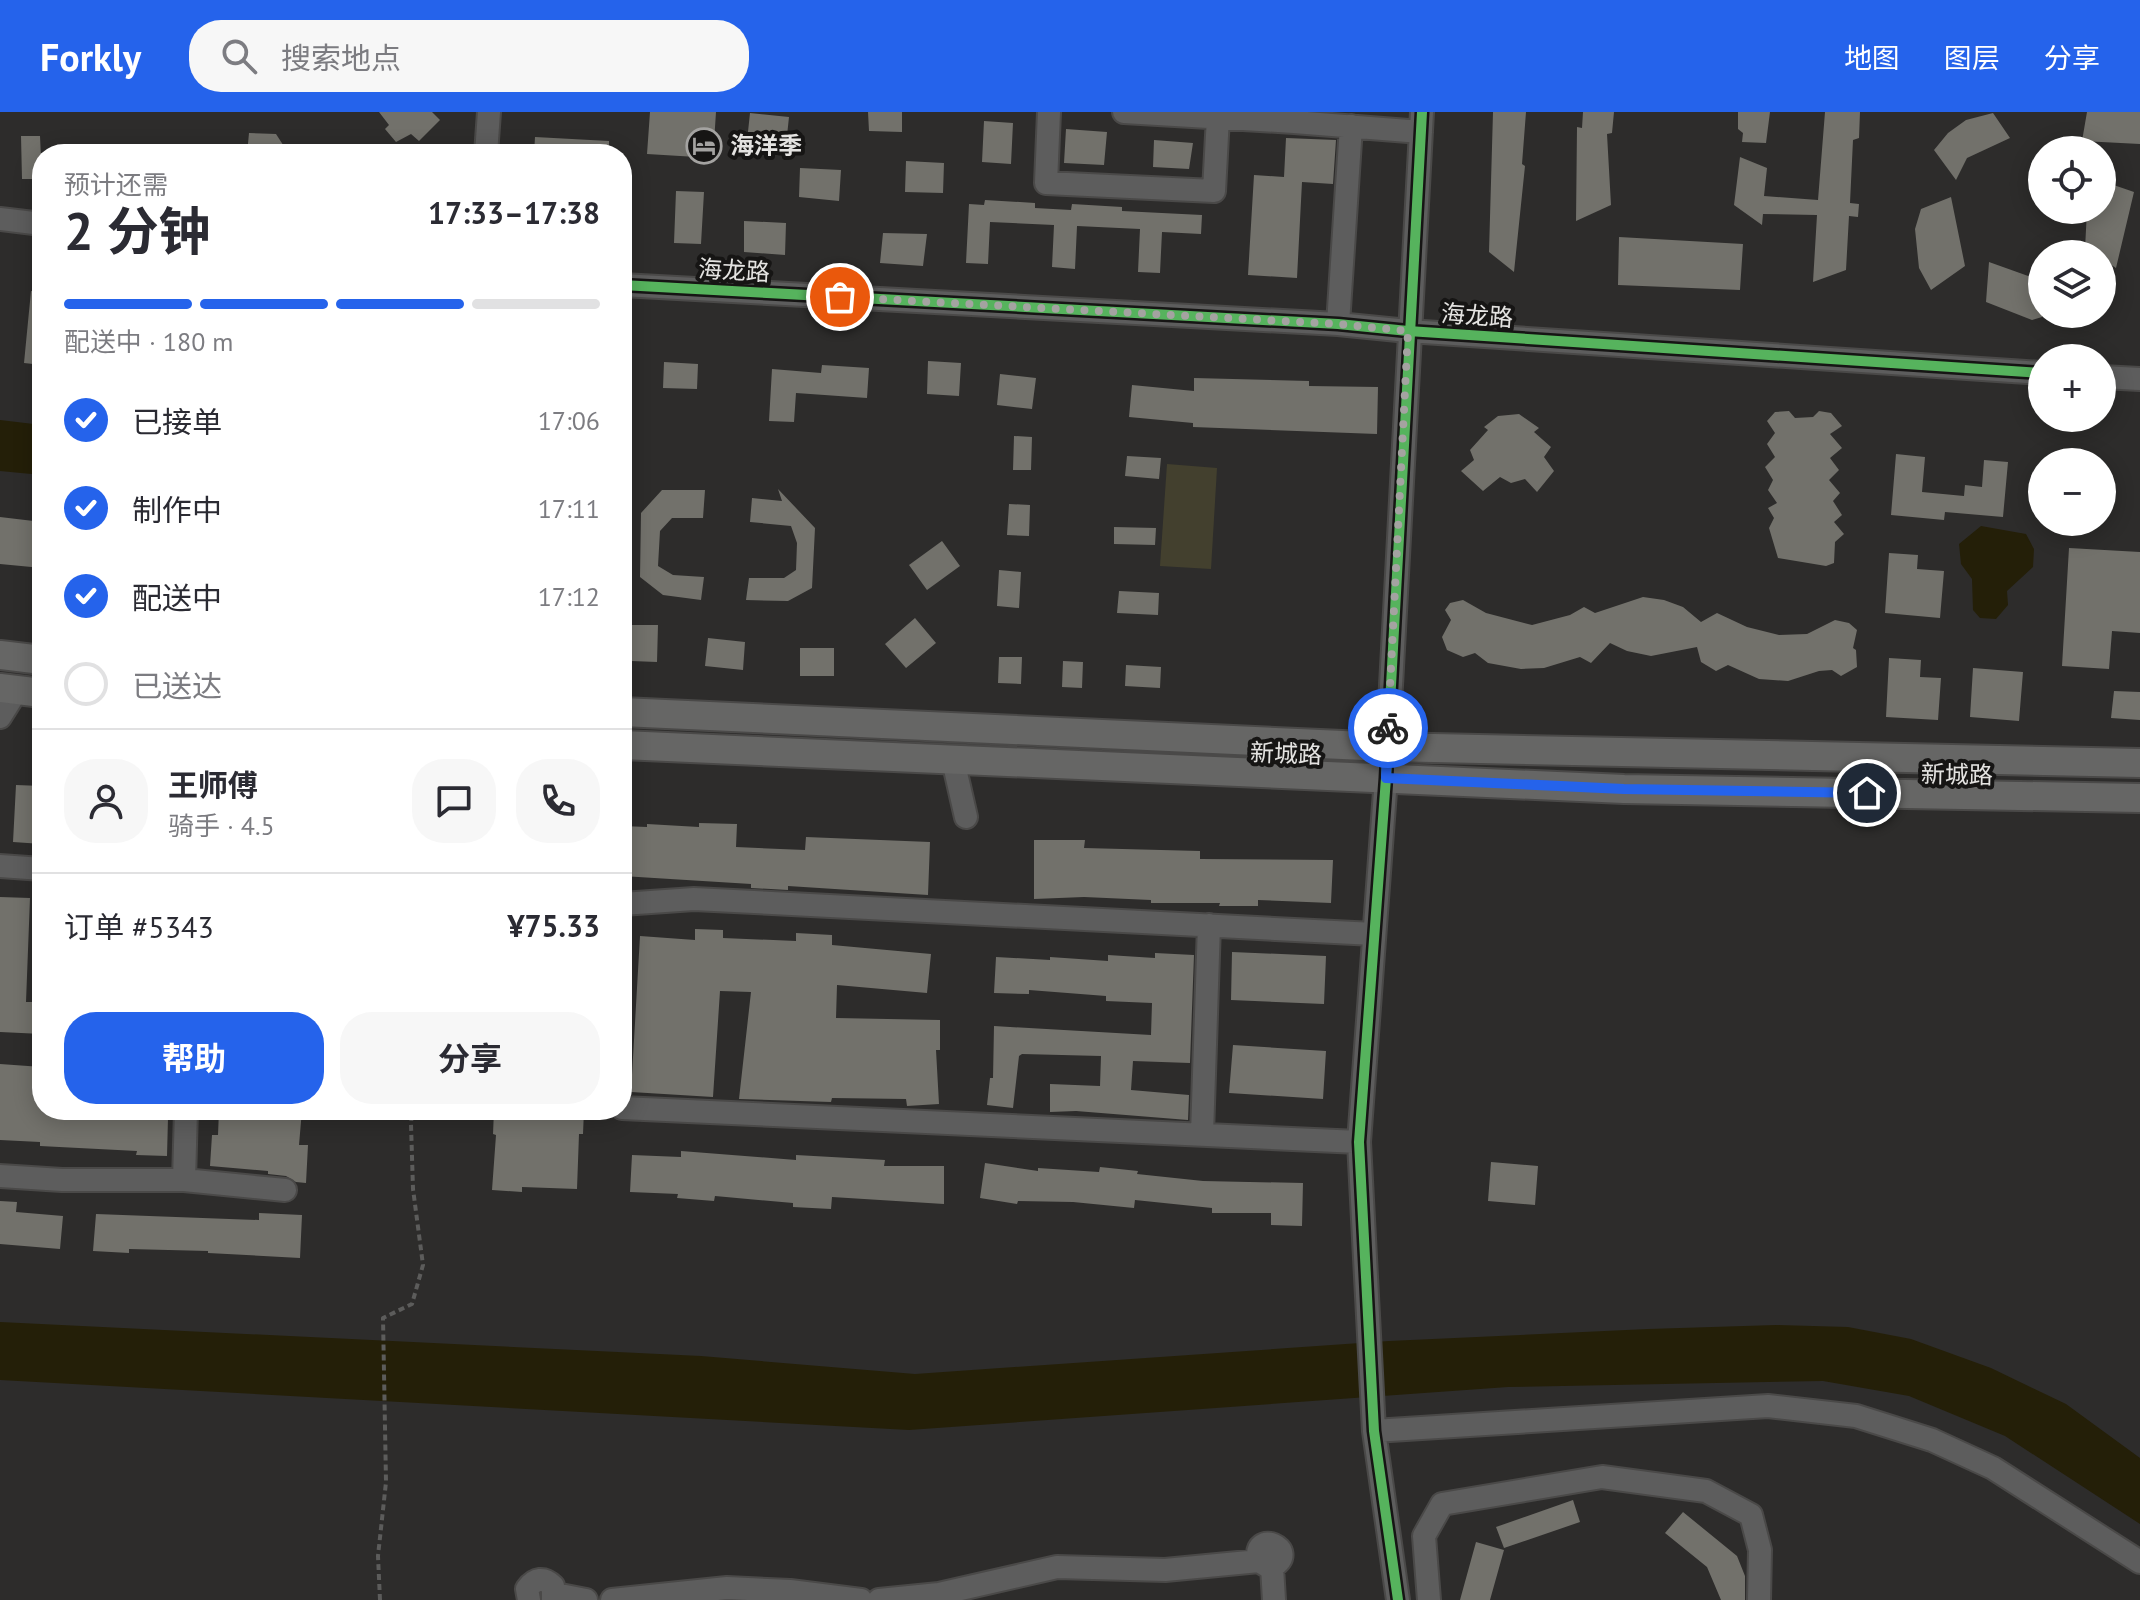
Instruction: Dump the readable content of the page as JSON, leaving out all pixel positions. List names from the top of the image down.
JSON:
{
  "streets": {
    "main road": ["新城路"],
    "street": ["海龙路"]
  },
  "places": {
    "hotel": ["海洋季"]
  },
  "page": {
    "header": "Forkly",
    "search": "搜索地点",
    "nav": ["地图", "图层", "分享"],
    "map_buttons": ["+", "−"],
    "heading": ["2 分钟", "预计还需", "17:33–17:38"],
    "panel": [
      "王师傅",
      "骑手 · 4.5",
      "订单 #5343",
      "¥75.33"
    ],
    "bar": "配送中 · 180 m",
    "list": [
      ["已接单", "17:06"],
      ["制作中", "17:11"],
      ["配送中", "17:12"],
      "已送达"
    ],
    "buttons": ["帮助", "分享"]
  }
}
